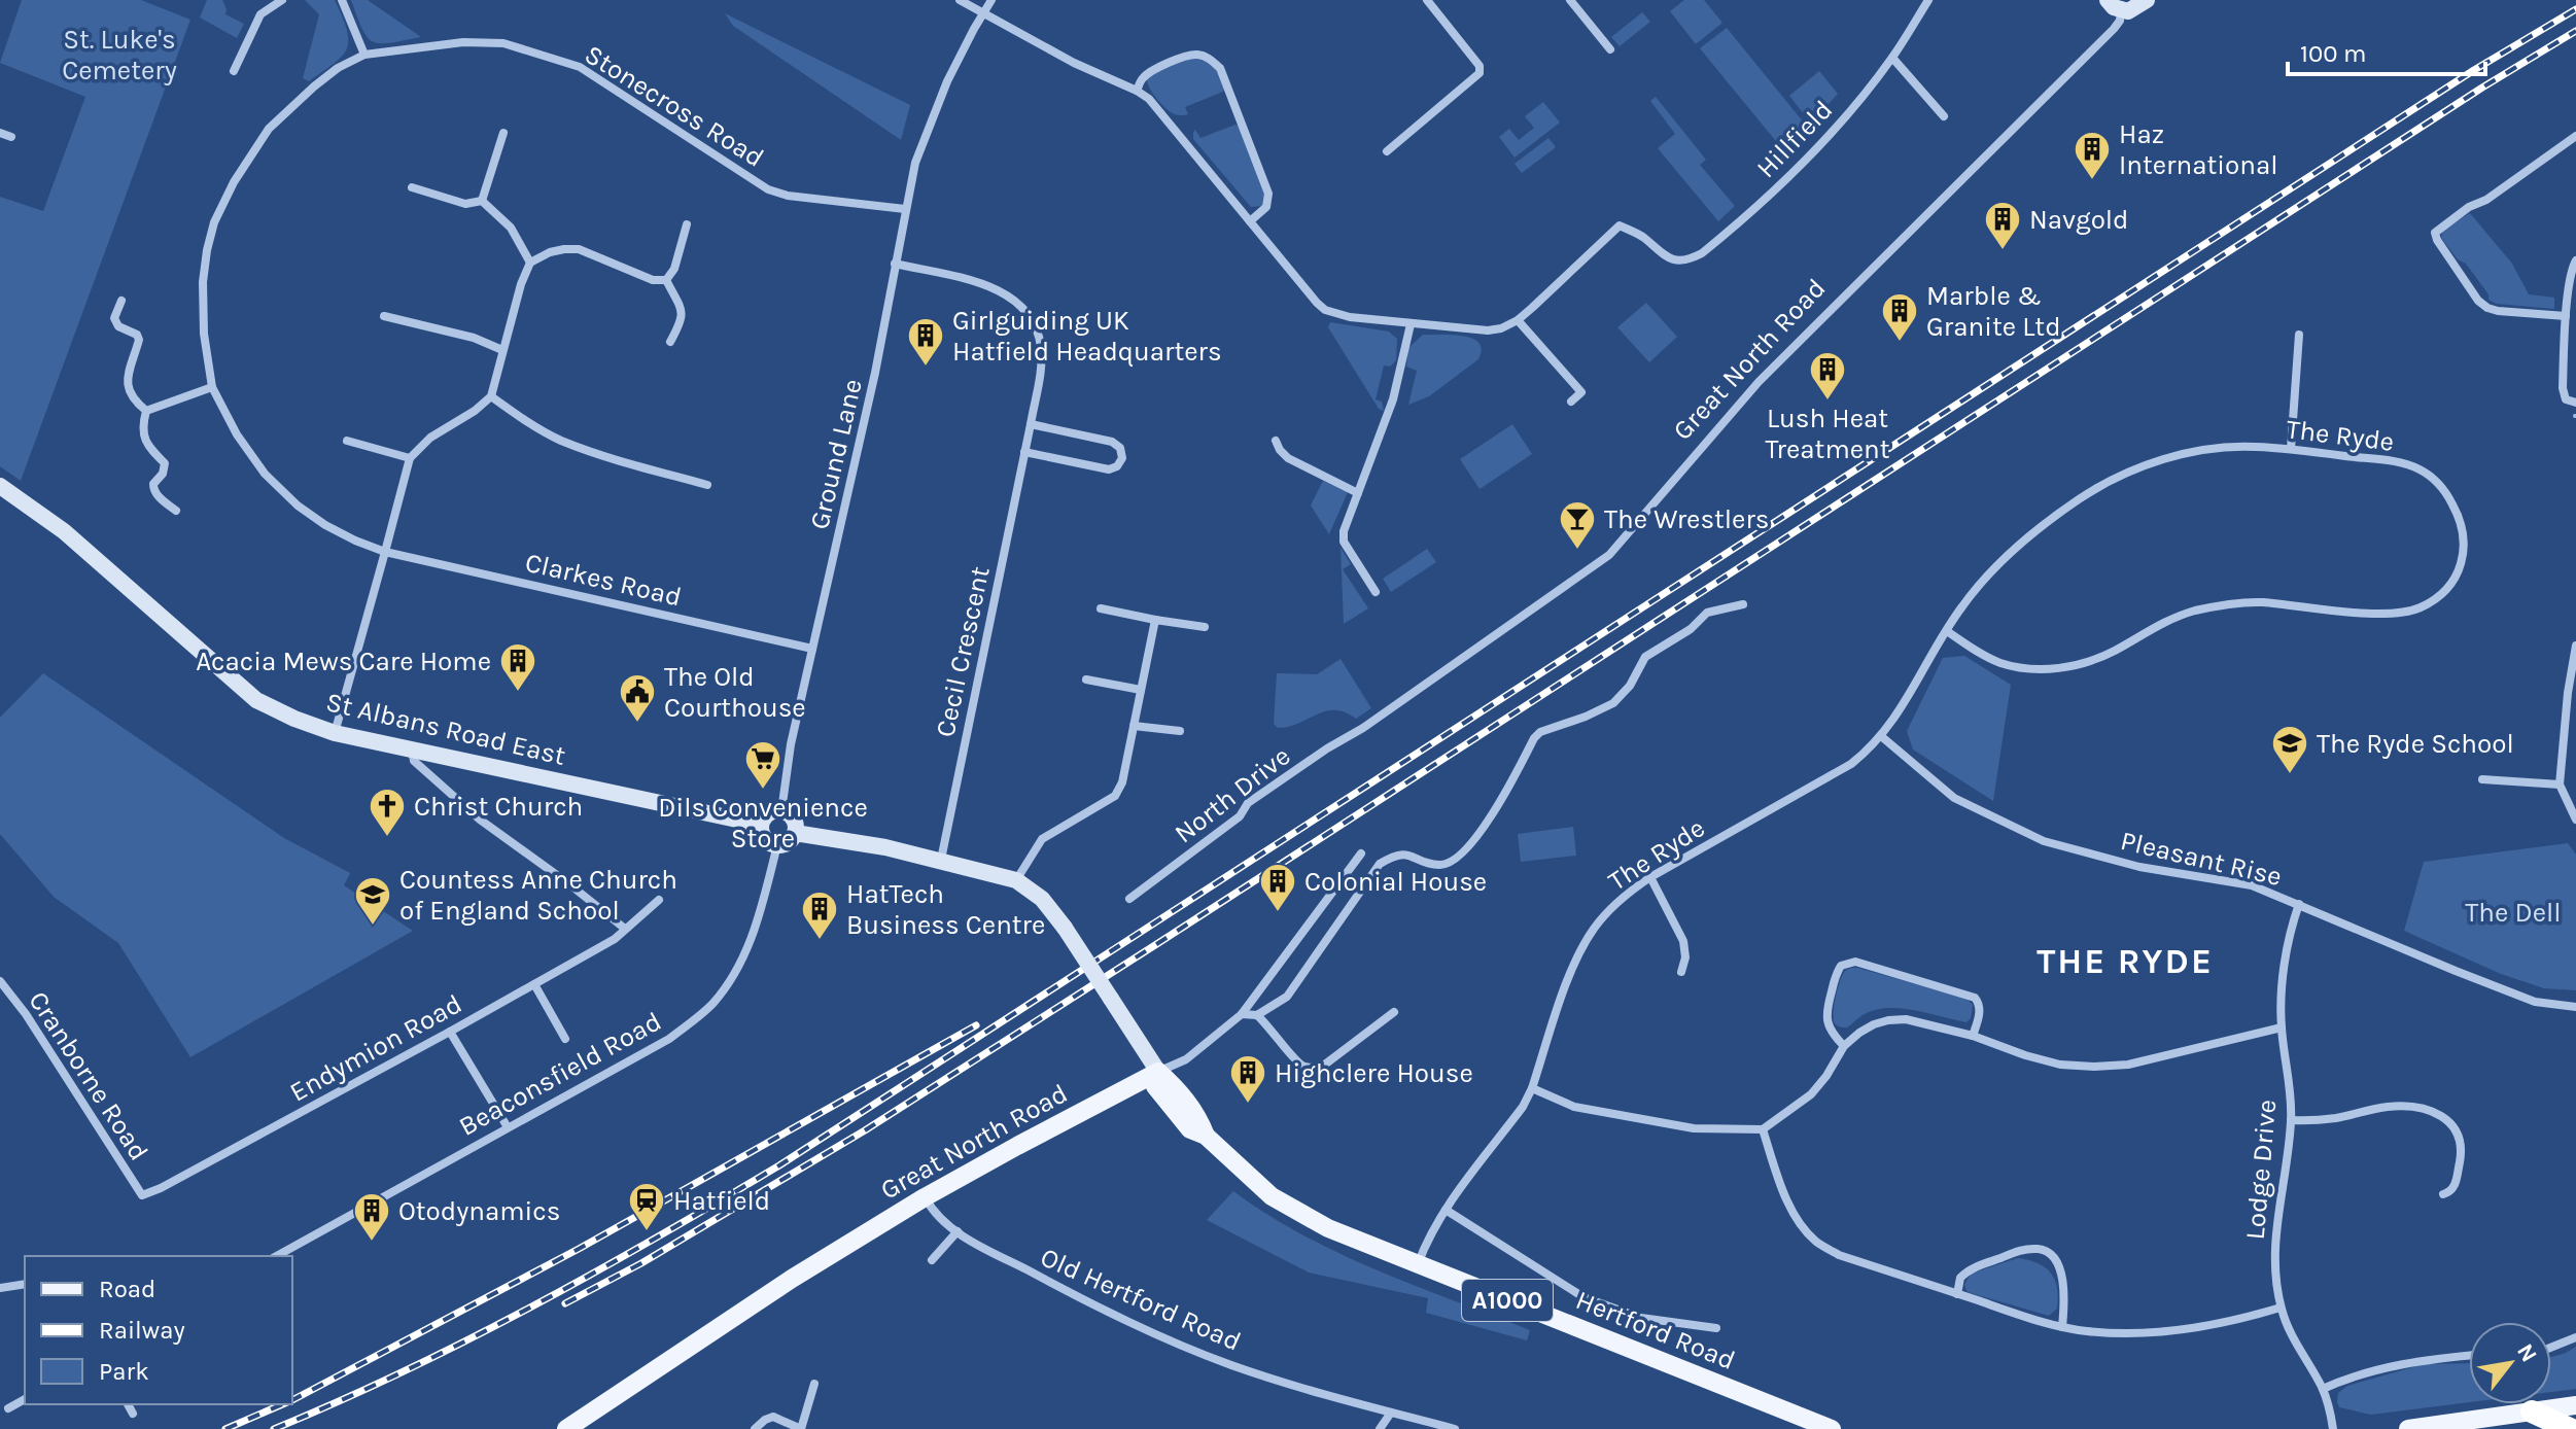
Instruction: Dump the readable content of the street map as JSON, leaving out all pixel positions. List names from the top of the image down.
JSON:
{
  "streets": {
    "main road": [
      "Great North Road",
      "St Albans Road East",
      "A1000",
      "Hertford Road"
    ],
    "street": [
      "Stonecross Road",
      "Hillfield",
      "The Ryde",
      "Ground Lane",
      "Clarkes Road",
      "Cecil Crescent",
      "North Drive",
      "Pleasant Rise",
      "Endymion Road",
      "Beaconsfield Road",
      "Cranborne Road",
      "Lodge Drive",
      "Old Hertford Road"
    ]
  },
  "crossings": [
    ["Stonecross Road", "Ground Lane"],
    ["Stonecross Road", "Clarkes Road"],
    ["Great North Road", "North Drive"],
    ["Great North Road", "Old Hertford Road"],
    ["Great North Road", "Hertford Road"],
    ["The Ryde", "Pleasant Rise"],
    ["The Ryde", "Hertford Road"],
    ["Ground Lane", "Clarkes Road"],
    ["Ground Lane", "Cecil Crescent"],
    ["Ground Lane", "St Albans Road East"],
    ["Ground Lane", "Beaconsfield Road"],
    ["St Albans Road East", "Beaconsfield Road"],
    ["Pleasant Rise", "Lodge Drive"],
    ["Endymion Road", "Cranborne Road"]
  ],
  "districts": ["THE RYDE"],
  "parks": ["St. Luke's Cemetery", "The Dell"],
  "places": {
    "building": [
      "Haz International",
      "Navgold",
      "Marble & Granite Ltd",
      "Girlguiding UK Hatfield Headquarters",
      "Lush Heat Treatment",
      "Acacia Mews Care Home",
      "Colonial House",
      "HatTech Business Centre",
      "Highclere House",
      "Otodynamics"
    ],
    "bar": ["The Wrestlers"],
    "public building": ["The Old Courthouse"],
    "school or university": ["The Ryde School", "Countess Anne Church of England School"],
    "supermarket": ["Dils Convenience Store"],
    "church": ["Christ Church"],
    "station": ["Hatfield"]
  },
  "legend": ["Road", "Railway", "Park"],
  "scale_bar": "100 m",
  "north": "top right"
}
